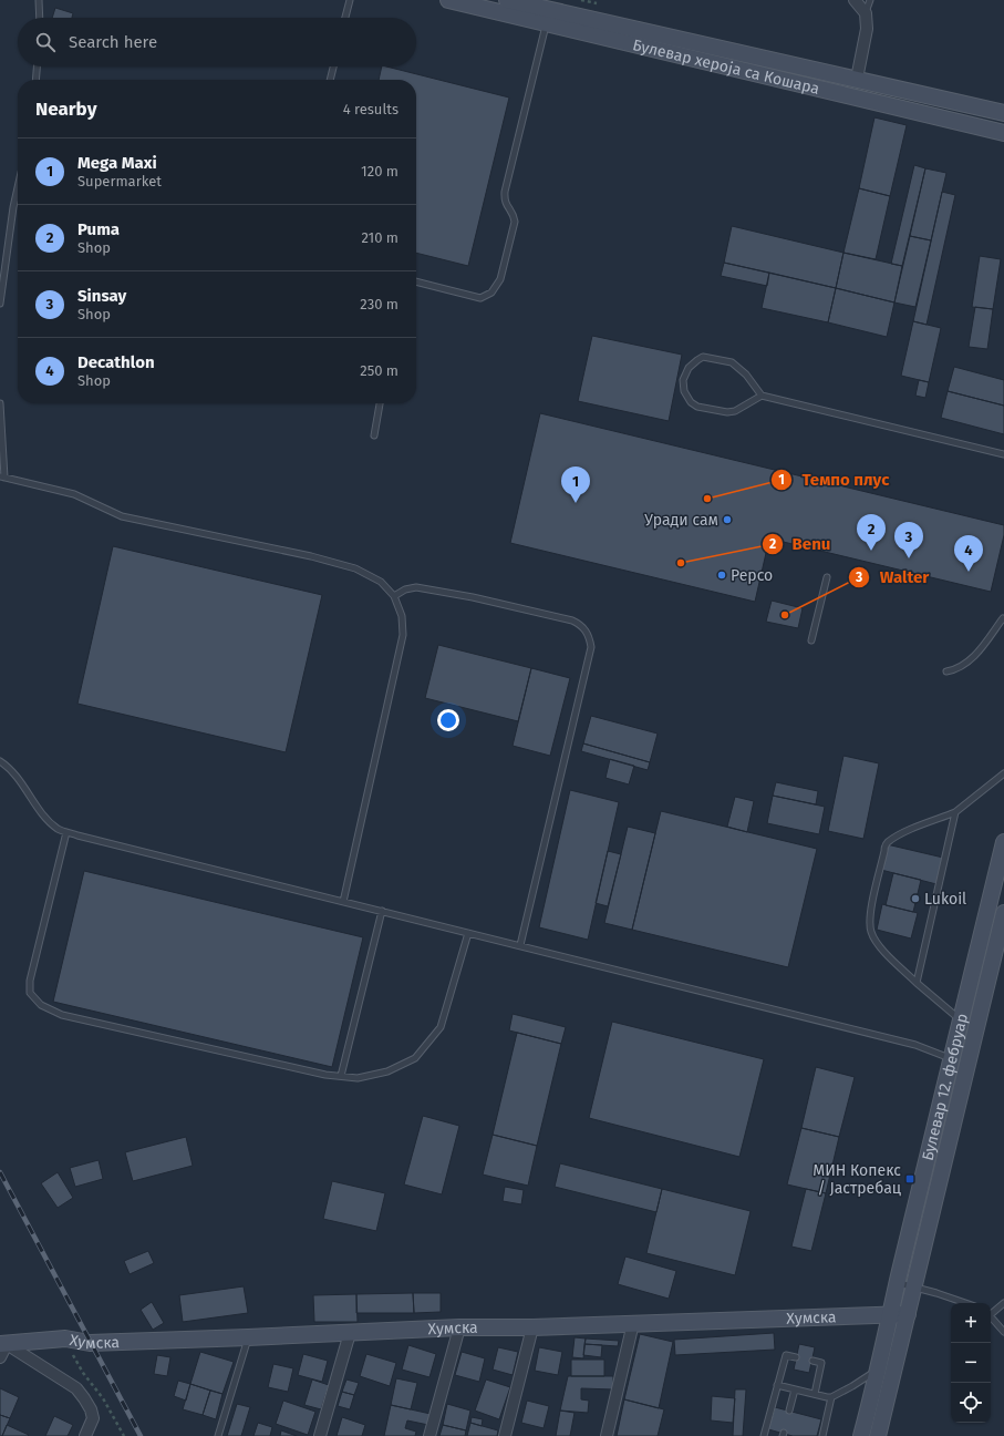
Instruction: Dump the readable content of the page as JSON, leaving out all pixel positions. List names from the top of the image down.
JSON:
{
  "streets": {
    "main road": ["Булевар хероја са Кошара", "Булевар 12. фебруар", "Хумска"]
  },
  "crossings": [
    ["Булевар 12. фебруар", "Хумска"]
  ],
  "places": {
    "other": [
      "Темпо плус",
      "Уради сам",
      "Benu",
      "Pepco",
      "Walter",
      "Lukoil"
    ],
    "transit": ["МИН Копекс / Јастребац"]
  },
  "page": {
    "search": "Search here",
    "heading": ["Nearby", "4 results"],
    "list": [
      {
        "mark": "1",
        "name": "Mega Maxi",
        "note": "Supermarket",
        "value": "120 m"
      },
      {
        "mark": "2",
        "name": "Puma",
        "note": "Shop",
        "value": "210 m"
      },
      {
        "mark": "3",
        "name": "Sinsay",
        "note": "Shop",
        "value": "230 m"
      },
      {
        "mark": "4",
        "name": "Decathlon",
        "note": "Shop",
        "value": "250 m"
      }
    ],
    "pins": [
      "1",
      "2",
      "3",
      "4"
    ],
    "map_buttons": ["+", "−"]
  }
}
